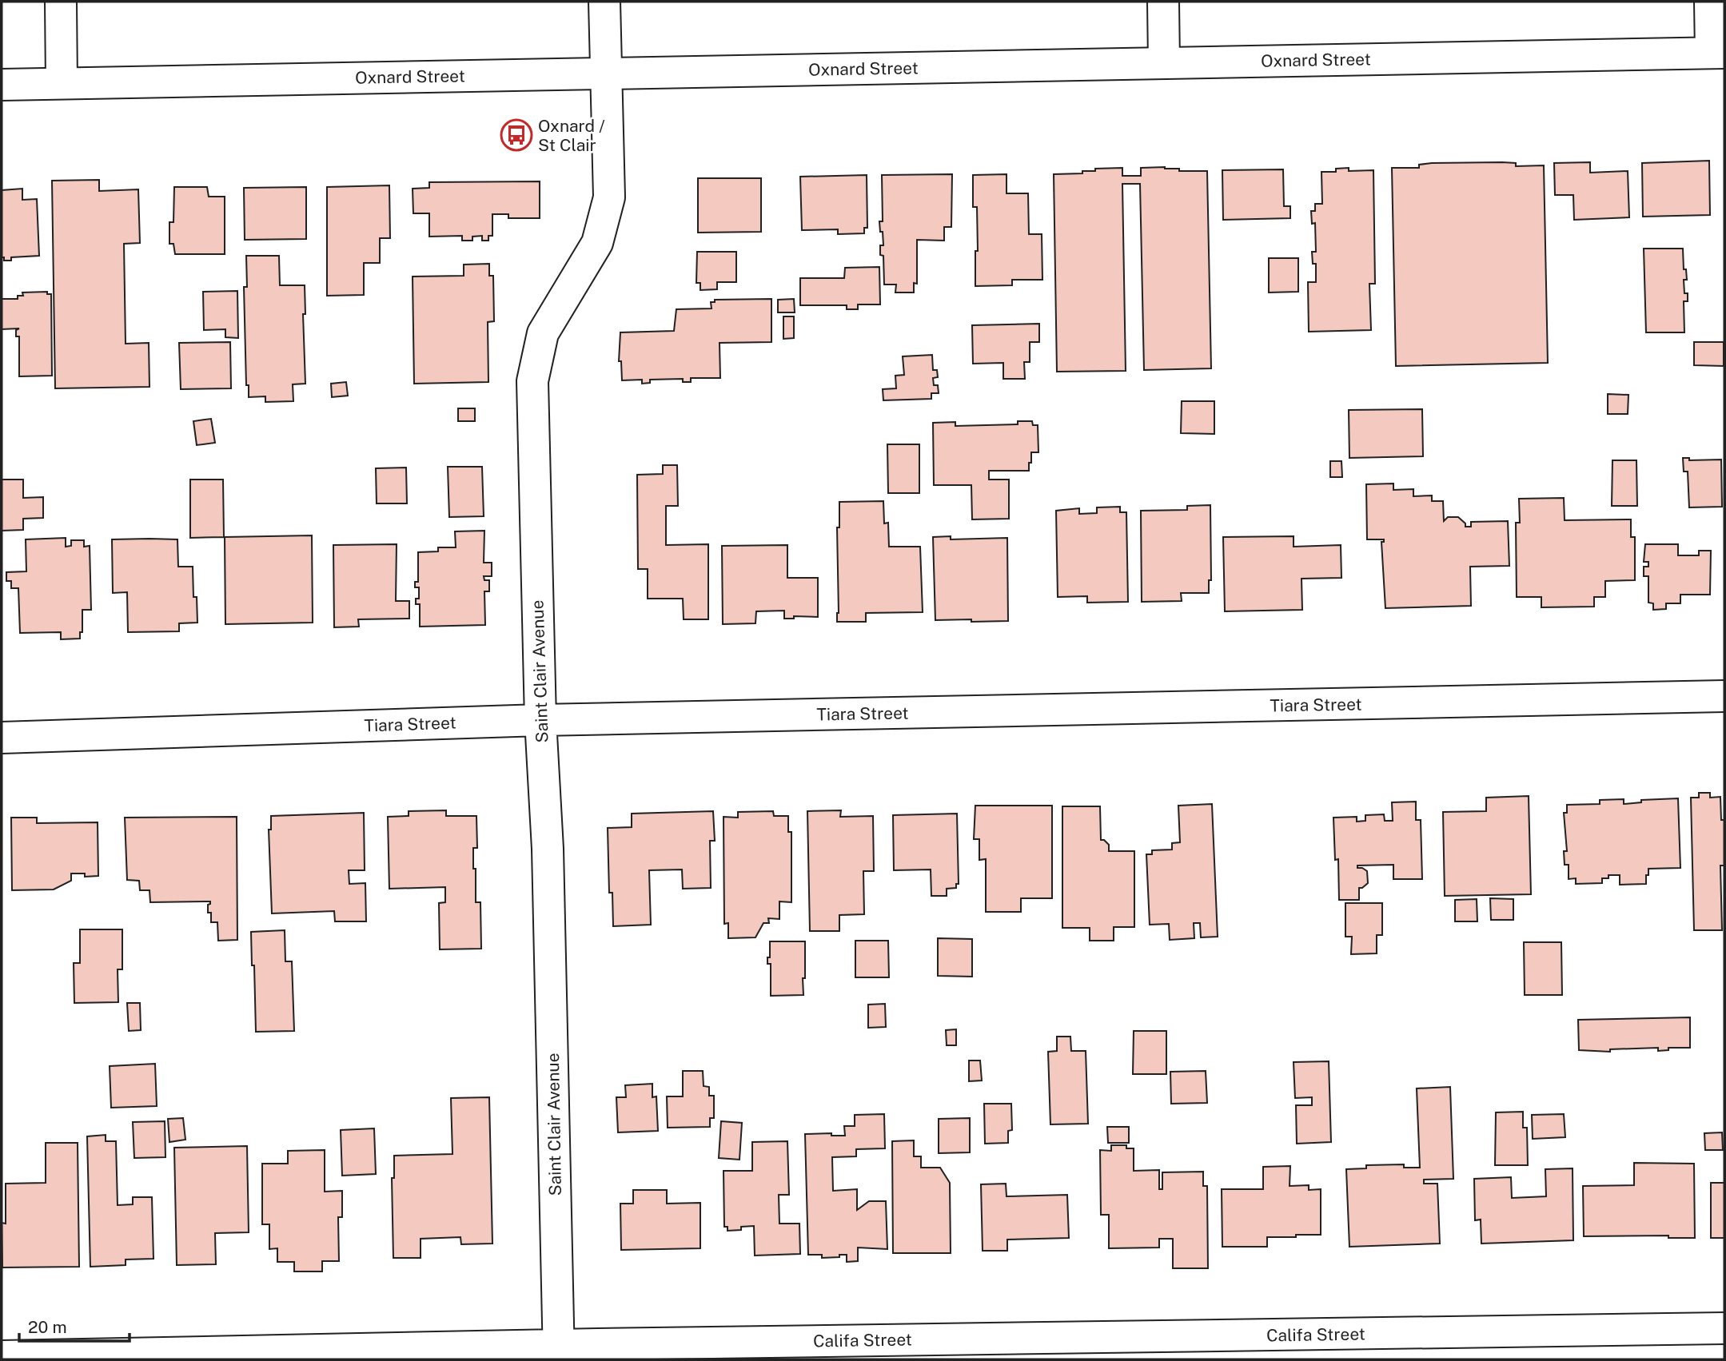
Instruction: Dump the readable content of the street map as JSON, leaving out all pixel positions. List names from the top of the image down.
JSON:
{
  "streets": {
    "street": [
      "Oxnard Street",
      "Saint Clair Avenue",
      "Tiara Street",
      "Califa Street"
    ]
  },
  "crossings": [
    ["Oxnard Street", "Saint Clair Avenue"],
    ["Saint Clair Avenue", "Tiara Street"],
    ["Saint Clair Avenue", "Califa Street"]
  ],
  "places": {
    "bus stop": ["Oxnard / St Clair"]
  },
  "scale_bar": "20 m"
}
